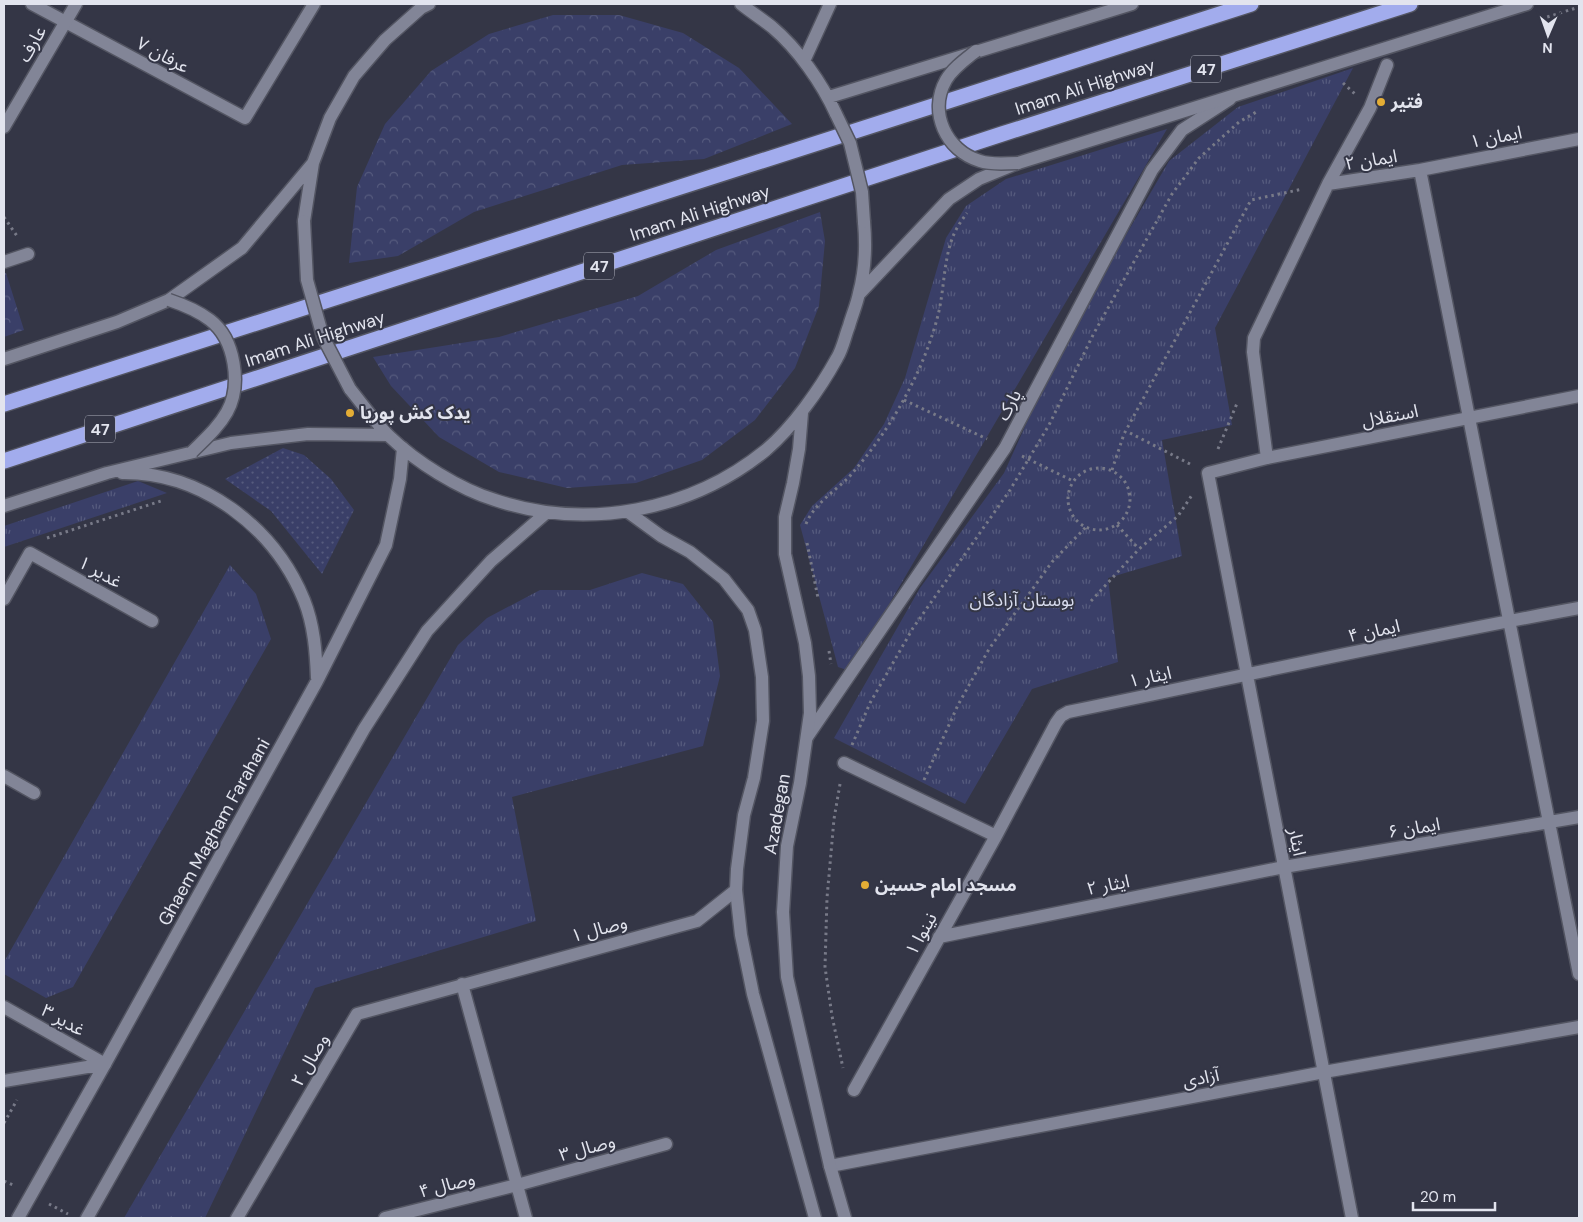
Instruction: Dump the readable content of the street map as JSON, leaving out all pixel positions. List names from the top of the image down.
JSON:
{
  "streets": {
    "highway": ["47", "Imam Ali Highway"],
    "street": [
      "عارف",
      "عرفان ۷",
      "ایمان ۱",
      "ایمان ۲",
      "پارک",
      "استقلال",
      "غدیر ۱",
      "ایمان ۴",
      "ایثار ۱",
      "Azadegan",
      "ایمان ۶",
      "Ghaem Magham Farahani",
      "ایثار",
      "ایثار ۲",
      "وصال ۱",
      "نینوا ۱",
      "غدیر ۳",
      "وصال ۲",
      "آزادی",
      "وصال ۳",
      "وصال ۴"
    ]
  },
  "crossings": [
    ["عارف", "عرفان ۷"],
    ["ایمان ۱", "ایمان ۲"],
    ["پارک", "Azadegan"],
    ["استقلال", "ایثار"],
    ["ایمان ۴", "ایثار ۱"],
    ["ایمان ۴", "ایثار"],
    ["ایثار ۱", "ایثار"],
    ["ایثار ۱", "نینوا ۱"],
    ["Azadegan", "وصال ۱"],
    ["Azadegan", "آزادی"],
    ["ایمان ۶", "ایثار"],
    ["ایمان ۶", "ایثار ۲"],
    ["Ghaem Magham Farahani", "غدیر ۳"],
    ["ایثار", "ایثار ۲"],
    ["ایثار", "آزادی"],
    ["ایثار ۲", "نینوا ۱"],
    ["وصال ۱", "وصال ۲"],
    ["وصال ۳", "وصال ۴"]
  ],
  "parks": ["بوستان آزادگان"],
  "places": ["فتیر", "یدک کش پوریا", "مسجد امام حسین"],
  "scale_bar": "20 m",
  "north": "bottom"
}
